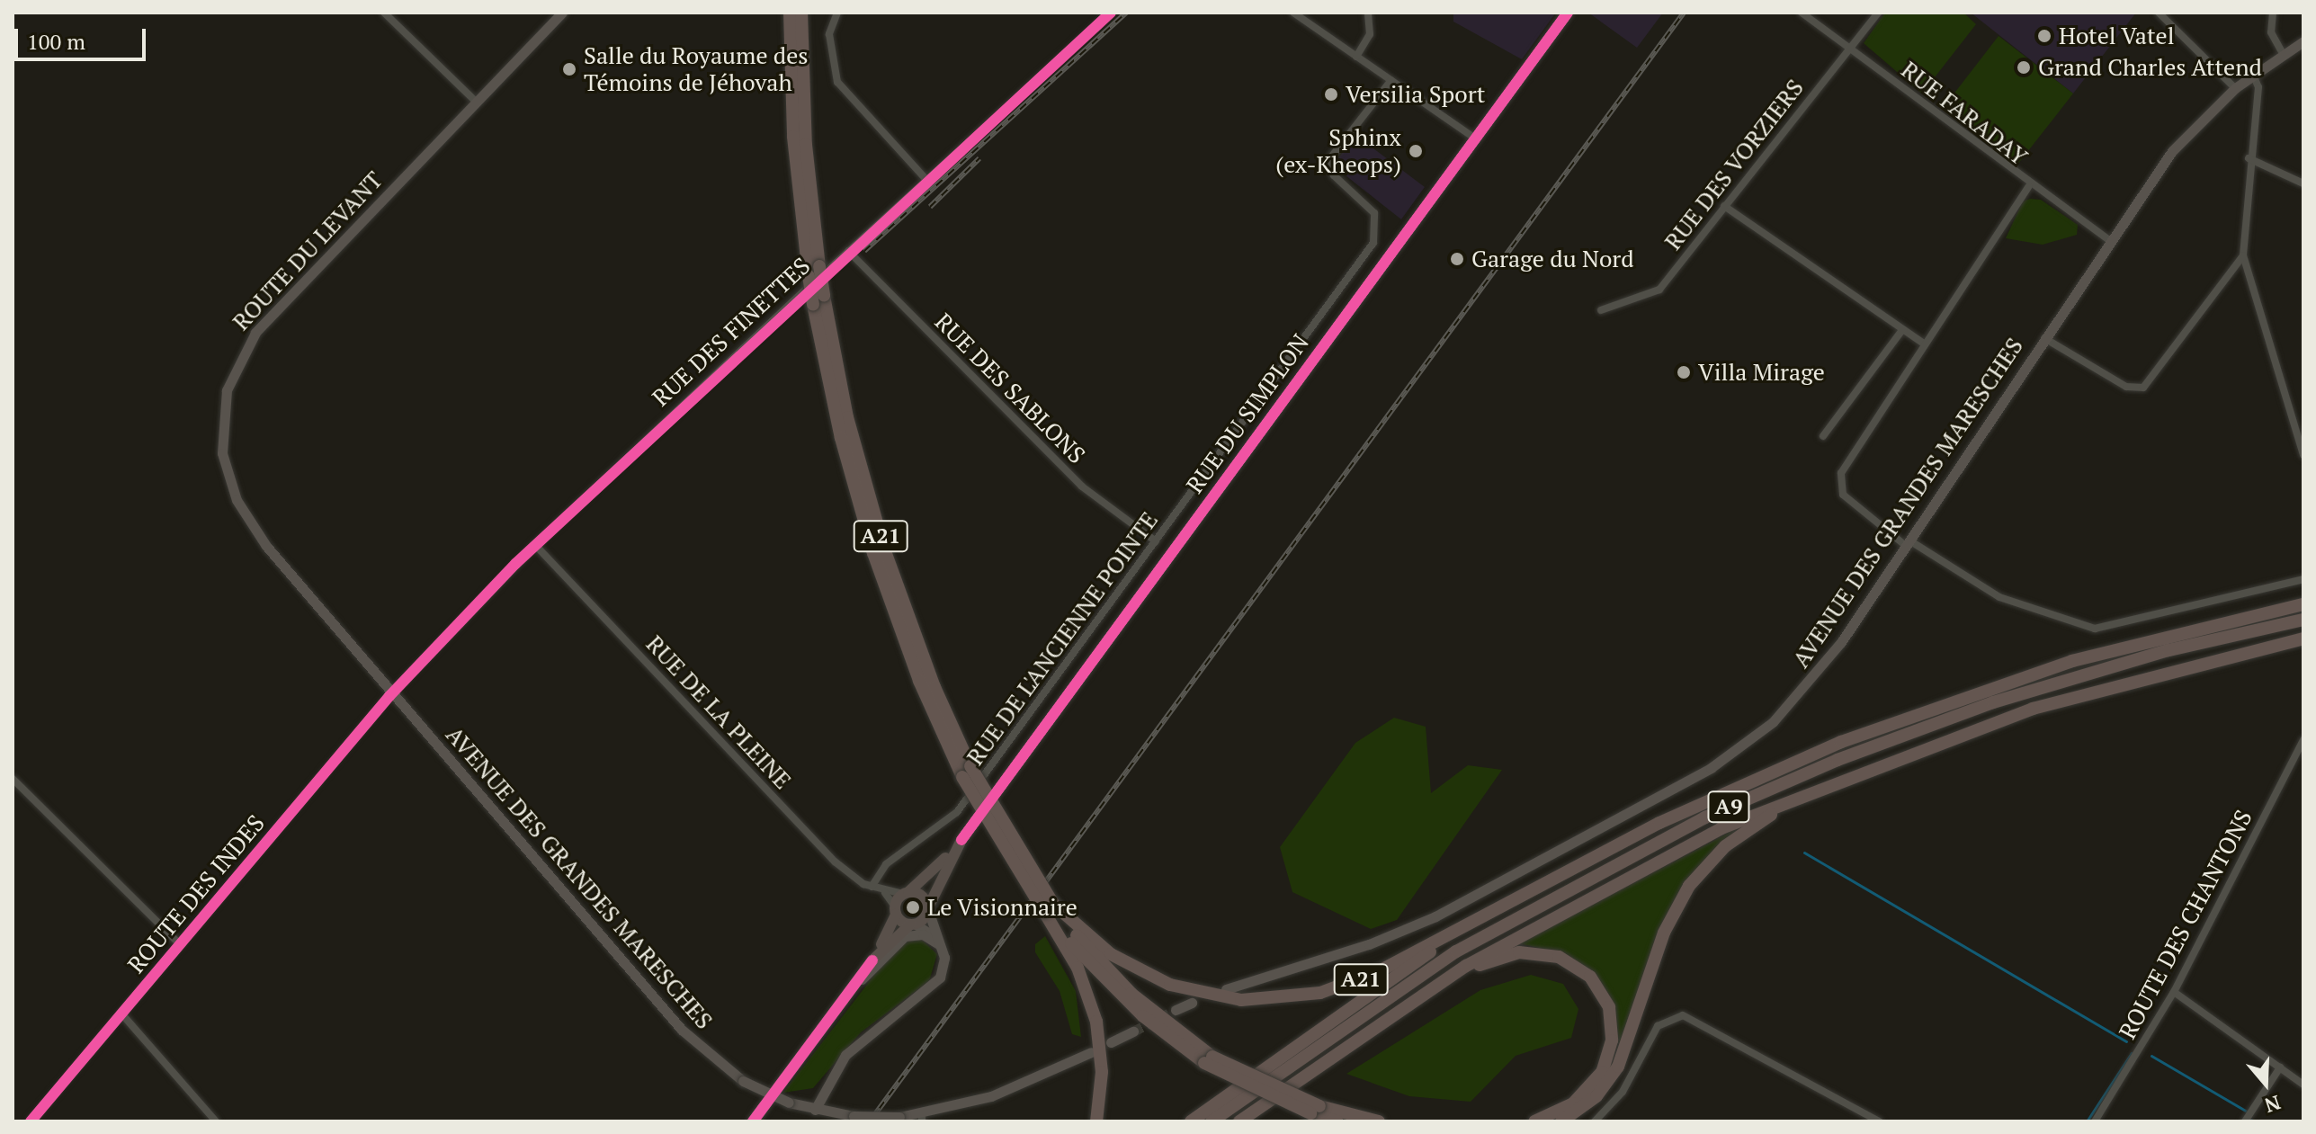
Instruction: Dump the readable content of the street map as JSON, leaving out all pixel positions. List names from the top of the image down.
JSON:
{
  "streets": {
    "highway": ["A21", "A9"],
    "main road": ["ROUTE DU LEVANT", "RUE DU SIMPLON", "AVENUE DES GRANDES MARESCHES"],
    "street": [
      "RUE FARADAY",
      "RUE DES VORZIERS",
      "RUE DES FINETTES",
      "RUE DES SABLONS",
      "RUE DE L'ANCIENNE POINTE",
      "RUE DE LA PLEINE",
      "ROUTE DES INDES",
      "ROUTE DES CHANTONS"
    ]
  },
  "crossings": [
    ["RUE FARADAY", "RUE DES VORZIERS"],
    ["RUE FARADAY", "AVENUE DES GRANDES MARESCHES"],
    ["ROUTE DU LEVANT", "RUE DES FINETTES"],
    ["ROUTE DU LEVANT", "AVENUE DES GRANDES MARESCHES"],
    ["ROUTE DU LEVANT", "ROUTE DES INDES"],
    ["RUE DES FINETTES", "RUE DES SABLONS"],
    ["RUE DES FINETTES", "AVENUE DES GRANDES MARESCHES"],
    ["RUE DES FINETTES", "RUE DE LA PLEINE"],
    ["RUE DES FINETTES", "ROUTE DES INDES"],
    ["RUE DES SABLONS", "RUE DE L'ANCIENNE POINTE"],
    ["RUE DU SIMPLON", "RUE DE LA PLEINE"],
    ["AVENUE DES GRANDES MARESCHES", "ROUTE DES INDES"],
    ["A21", "A9"],
    ["RUE DE L'ANCIENNE POINTE", "RUE DE LA PLEINE"]
  ],
  "places": [
    "Hotel Vatel",
    "Grand Charles Attend",
    "Salle du Royaume des Témoins de Jéhovah",
    "Versilia Sport",
    "Sphinx (ex-Kheops)",
    "Garage du Nord",
    "Villa Mirage",
    "Le Visionnaire"
  ],
  "scale_bar": "100 m",
  "north": "bottom"
}
